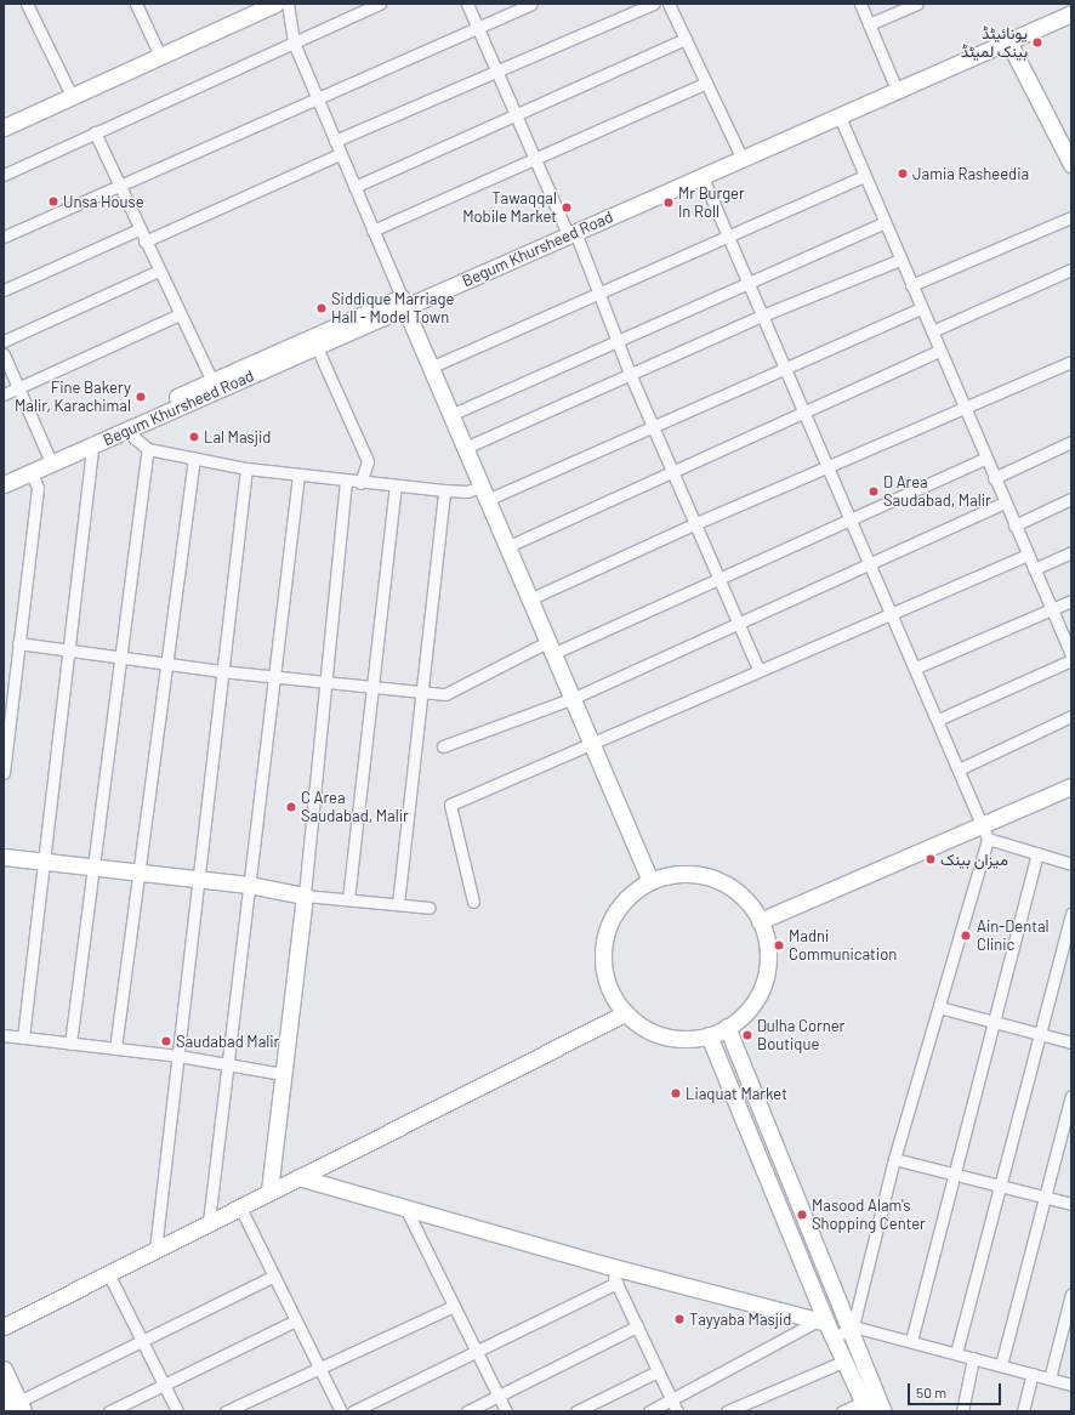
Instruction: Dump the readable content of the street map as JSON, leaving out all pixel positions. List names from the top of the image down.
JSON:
{
  "streets": {
    "street": ["Begum Khursheed Road"]
  },
  "places": [
    "یونائیٹڈ بینک لمیٹڈ",
    "Jamia Rasheedia",
    "Unsa House",
    "Mr Burger In Roll",
    "Tawaqqal Mobile Market",
    "Siddique Marriage Hall - Model Town",
    "Fine Bakery Malir, Karachimal",
    "Lal Masjid",
    "D Area Saudabad, Malir",
    "C Area Saudabad, Malir",
    "میزان بینک",
    "Ain-Dental Clinic",
    "Madni Communication",
    "Dulha Corner Boutique",
    "Saudabad Malir",
    "Liaquat Market",
    "Masood Alam's Shopping Center",
    "Tayyaba Masjid"
  ],
  "scale_bar": "50 m"
}
